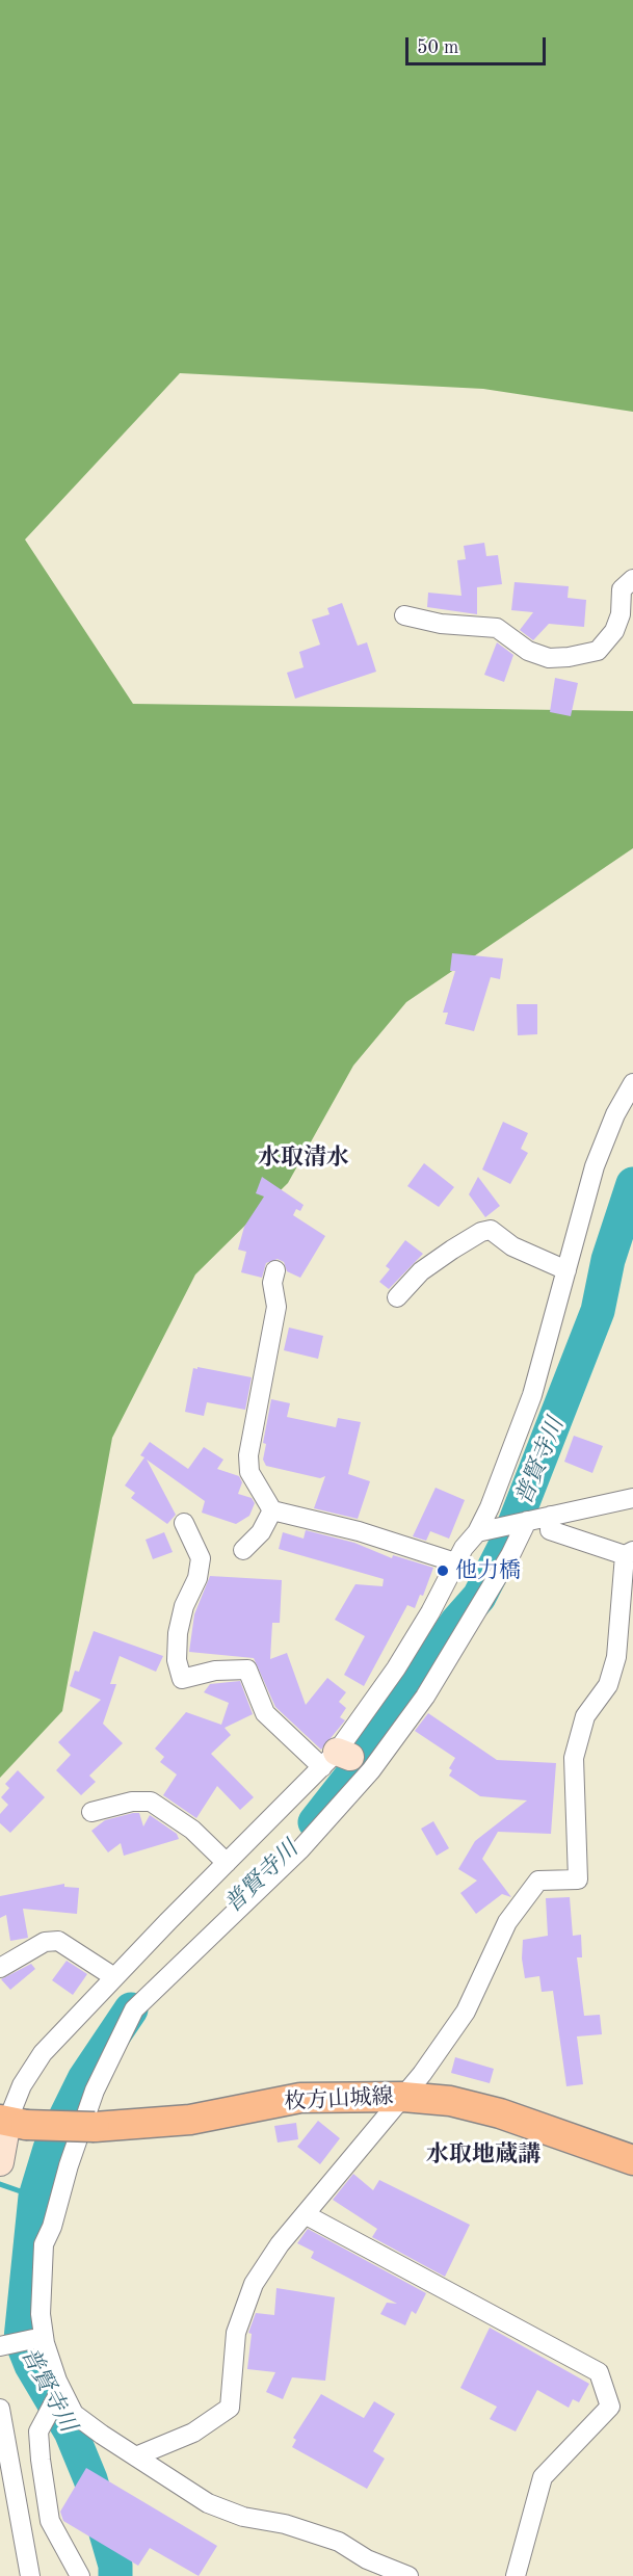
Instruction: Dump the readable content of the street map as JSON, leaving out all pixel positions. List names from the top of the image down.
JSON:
{
  "streets": {
    "main road": ["枚方山城線"]
  },
  "districts": ["水取清水", "水取地蔵講"],
  "water": ["普賢寺川"],
  "places": ["他力橋"],
  "scale_bar": "50 m"
}
